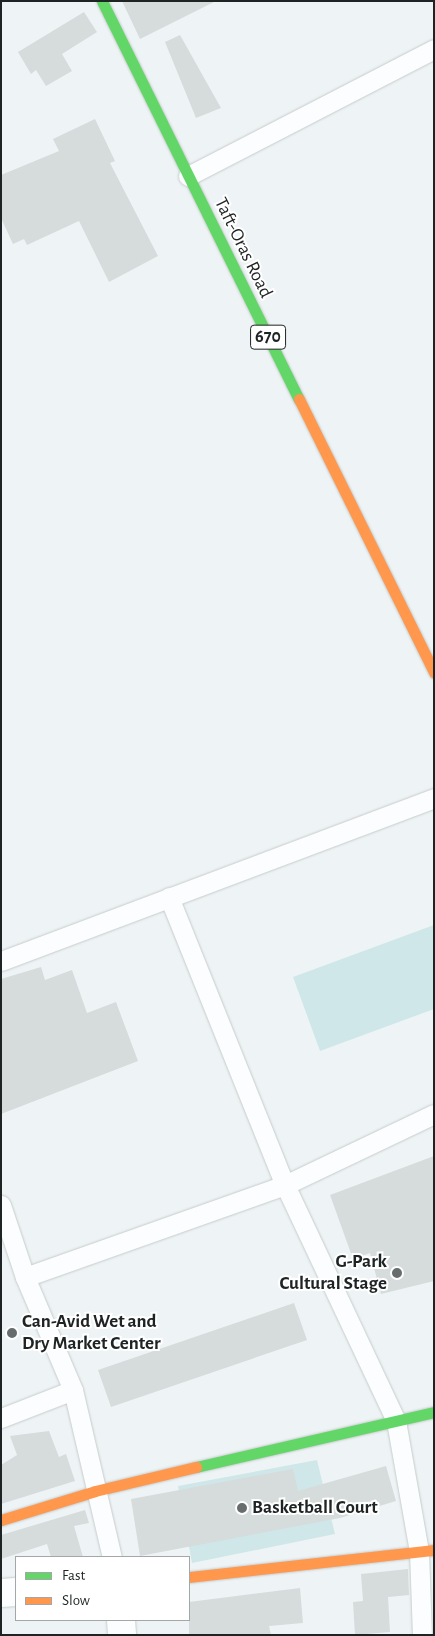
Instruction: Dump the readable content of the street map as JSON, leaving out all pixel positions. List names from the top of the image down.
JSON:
{
  "streets": {
    "main road": ["Taft-Oras Road", "670"]
  },
  "places": ["G-Park Cultural Stage", "Can-Avid Wet and Dry Market Center", "Basketball Court"],
  "legend": ["Fast", "Slow"]
}
